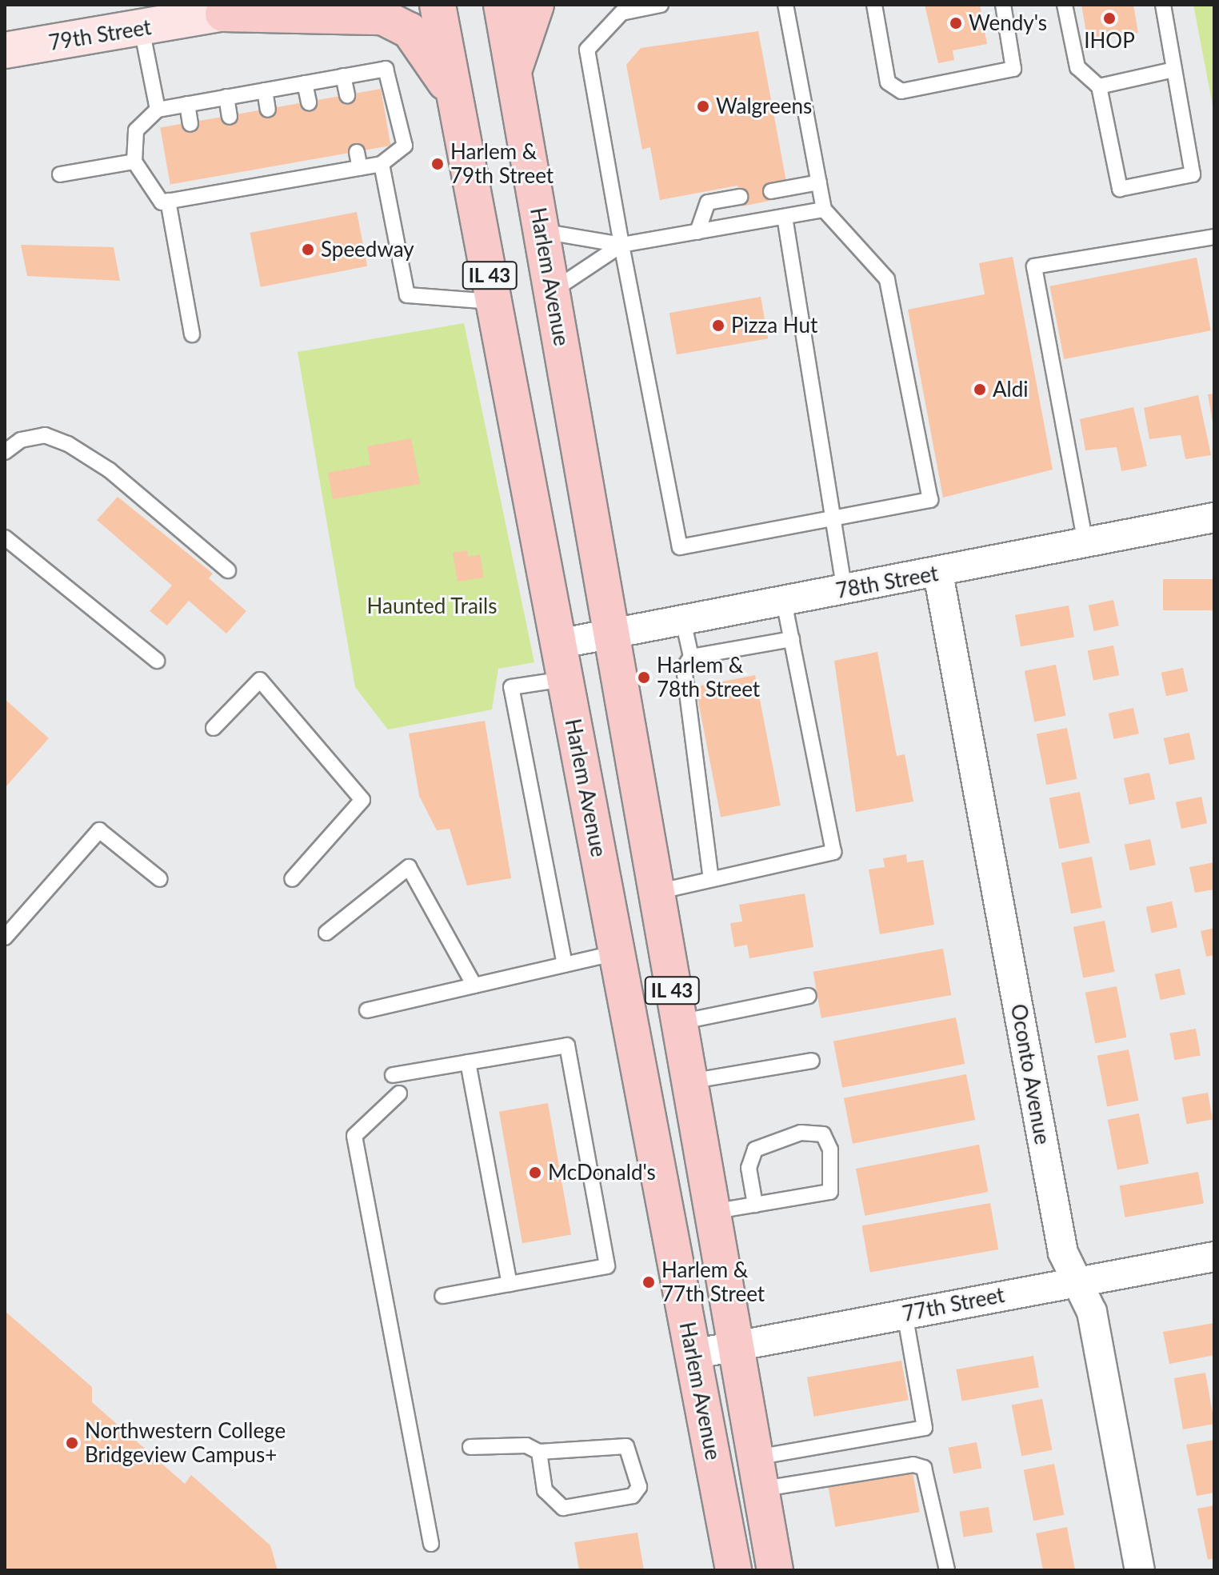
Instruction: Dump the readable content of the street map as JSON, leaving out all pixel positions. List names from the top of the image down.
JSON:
{
  "streets": {
    "main road": ["79th Street", "IL 43", "Harlem Avenue"],
    "street": ["78th Street", "Oconto Avenue", "77th Street"]
  },
  "crossings": [
    ["Harlem Avenue", "78th Street"],
    ["Harlem Avenue", "77th Street"],
    ["78th Street", "Oconto Avenue"],
    ["Oconto Avenue", "77th Street"]
  ],
  "parks": ["Haunted Trails"],
  "places": [
    "IHOP",
    "Wendy's",
    "Walgreens",
    "Harlem & 79th Street",
    "Speedway",
    "Pizza Hut",
    "Aldi",
    "Harlem & 78th Street",
    "McDonald's",
    "Harlem & 77th Street",
    "Northwestern College Bridgeview Campus+"
  ]
}
